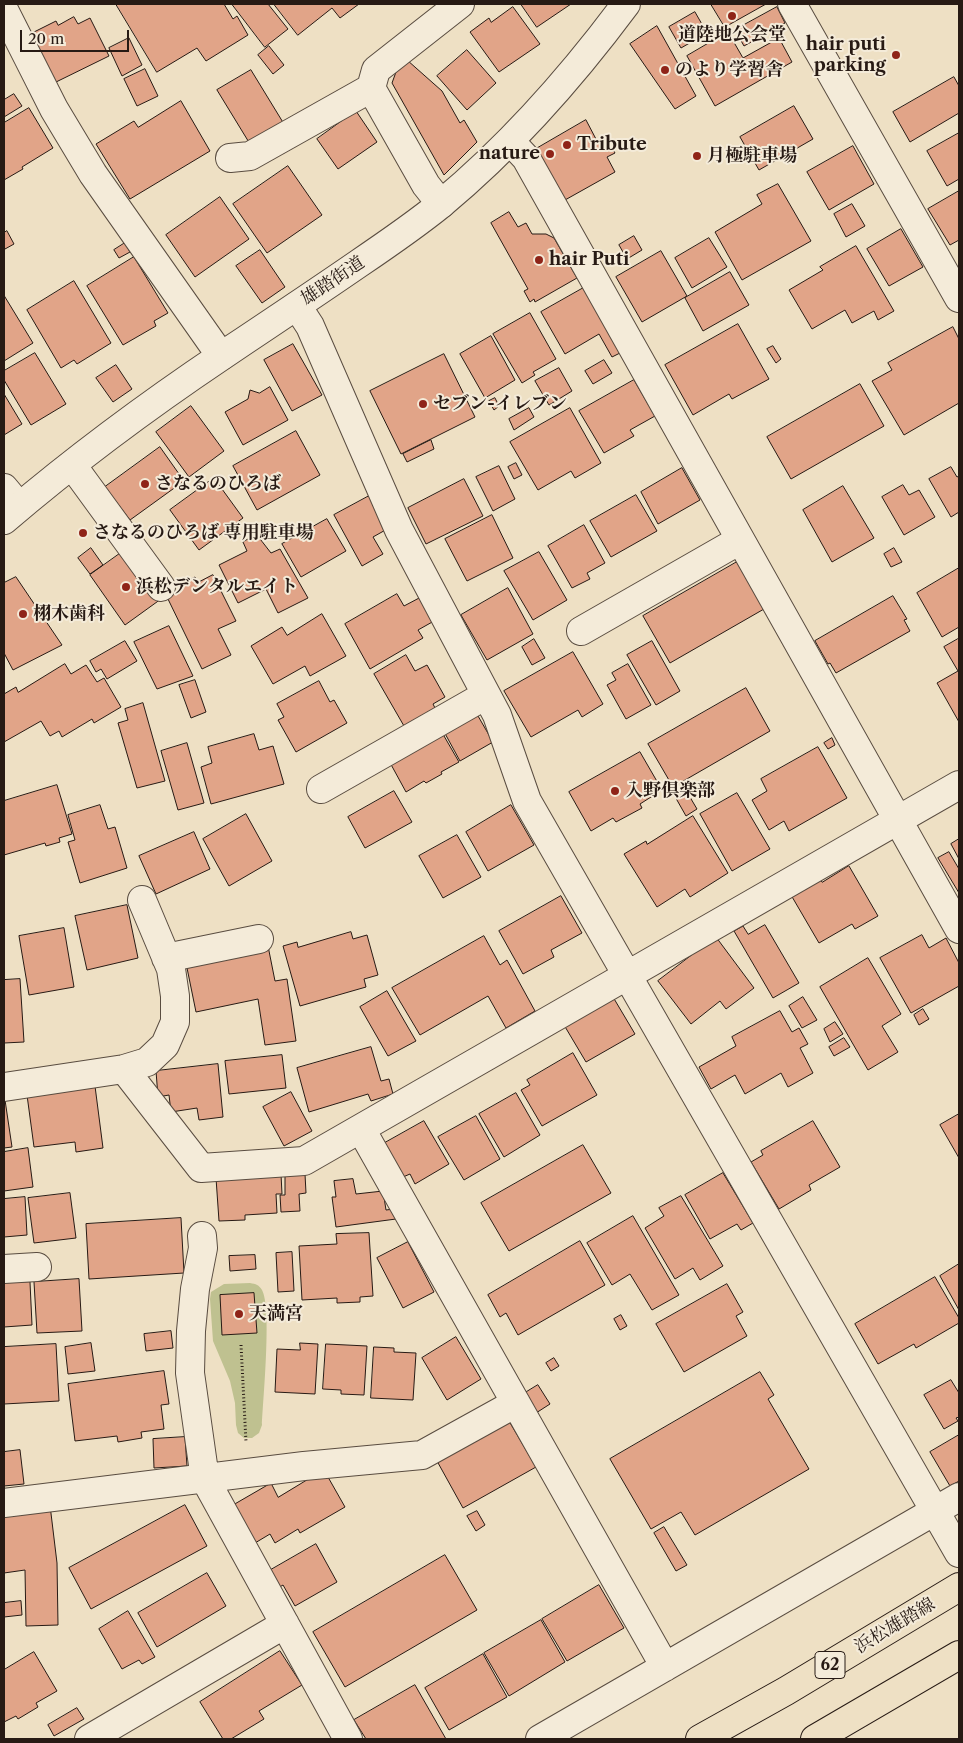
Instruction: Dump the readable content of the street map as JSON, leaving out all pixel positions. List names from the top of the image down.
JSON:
{
  "streets": {
    "main road": ["浜松雄踏線", "62"],
    "street": ["雄踏街道"]
  },
  "places": [
    "道陸地公会堂",
    "hair puti parking",
    "のより学習舎",
    "Tribute",
    "nature",
    "月極駐車場",
    "hair Puti",
    "セブン-イレブン",
    "さなるのひろば",
    "さなるのひろば 専用駐車場",
    "浜松デンタルエイト",
    "栩木歯科",
    "入野倶楽部",
    "天満宮"
  ],
  "scale_bar": "20 m"
}
